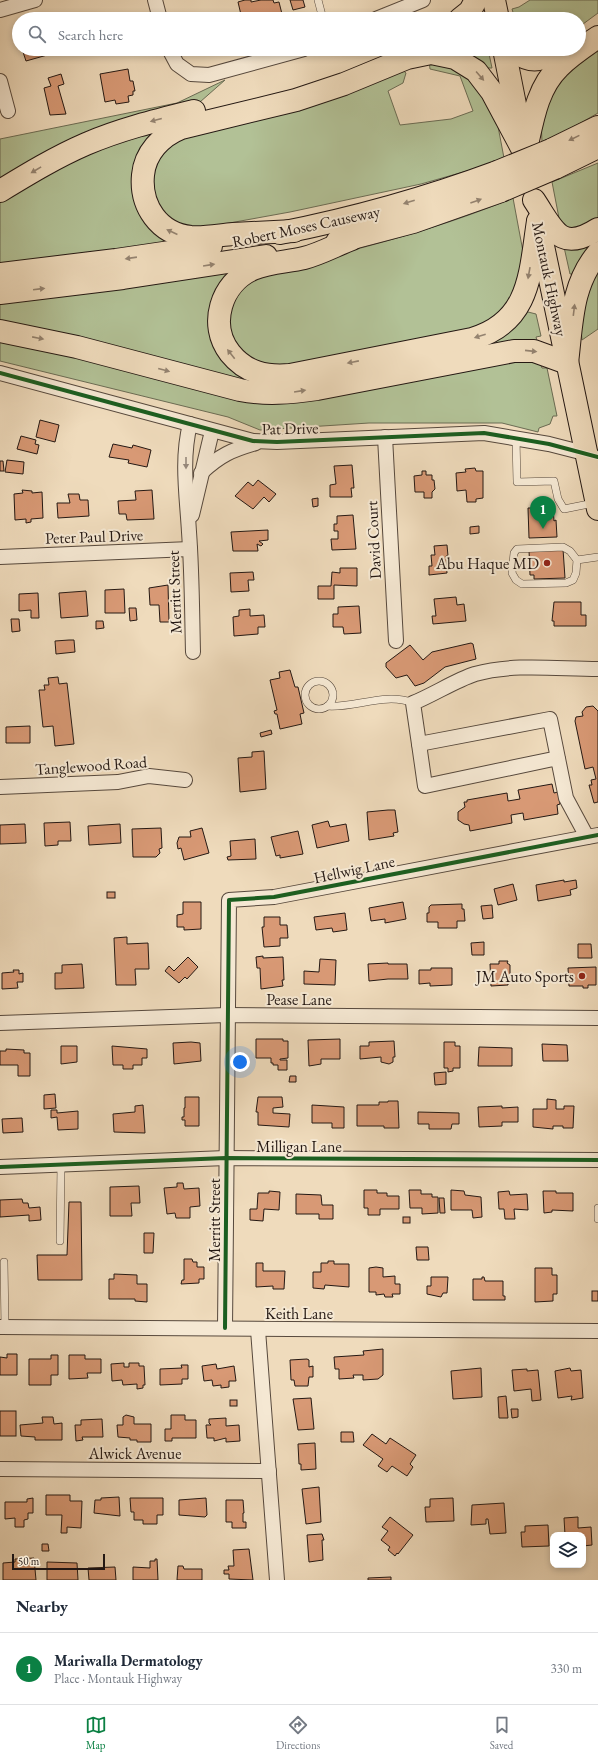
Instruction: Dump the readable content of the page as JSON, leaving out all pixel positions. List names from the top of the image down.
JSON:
{
  "streets": {
    "main road": ["Robert Moses Causeway", "Montauk Highway"],
    "street": [
      "Pat Drive",
      "Peter Paul Drive",
      "David Court",
      "Merritt Street",
      "Tanglewood Road",
      "Hellwig Lane",
      "Pease Lane",
      "Milligan Lane",
      "Keith Lane",
      "Alwick Avenue"
    ]
  },
  "crossings": [
    ["Montauk Highway", "Pat Drive"],
    ["Pat Drive", "David Court"],
    ["Pat Drive", "Merritt Street"],
    ["Peter Paul Drive", "Merritt Street"],
    ["Merritt Street", "Hellwig Lane"],
    ["Merritt Street", "Pease Lane"],
    ["Merritt Street", "Milligan Lane"],
    ["Merritt Street", "Keith Lane"],
    ["Hellwig Lane", "Pease Lane"]
  ],
  "places": ["Abu Haque MD", "JM Auto Sports"],
  "scale_bar": "50 m",
  "page": {
    "search": "Search here",
    "pins": "1",
    "scale": "50 m",
    "heading": "Nearby",
    "list": [
      {
        "mark": "1",
        "name": "Mariwalla Dermatology",
        "note": "Place · Montauk Highway",
        "value": "330 m"
      }
    ],
    "nav": ["Map", "Directions", "Saved"]
  }
}
